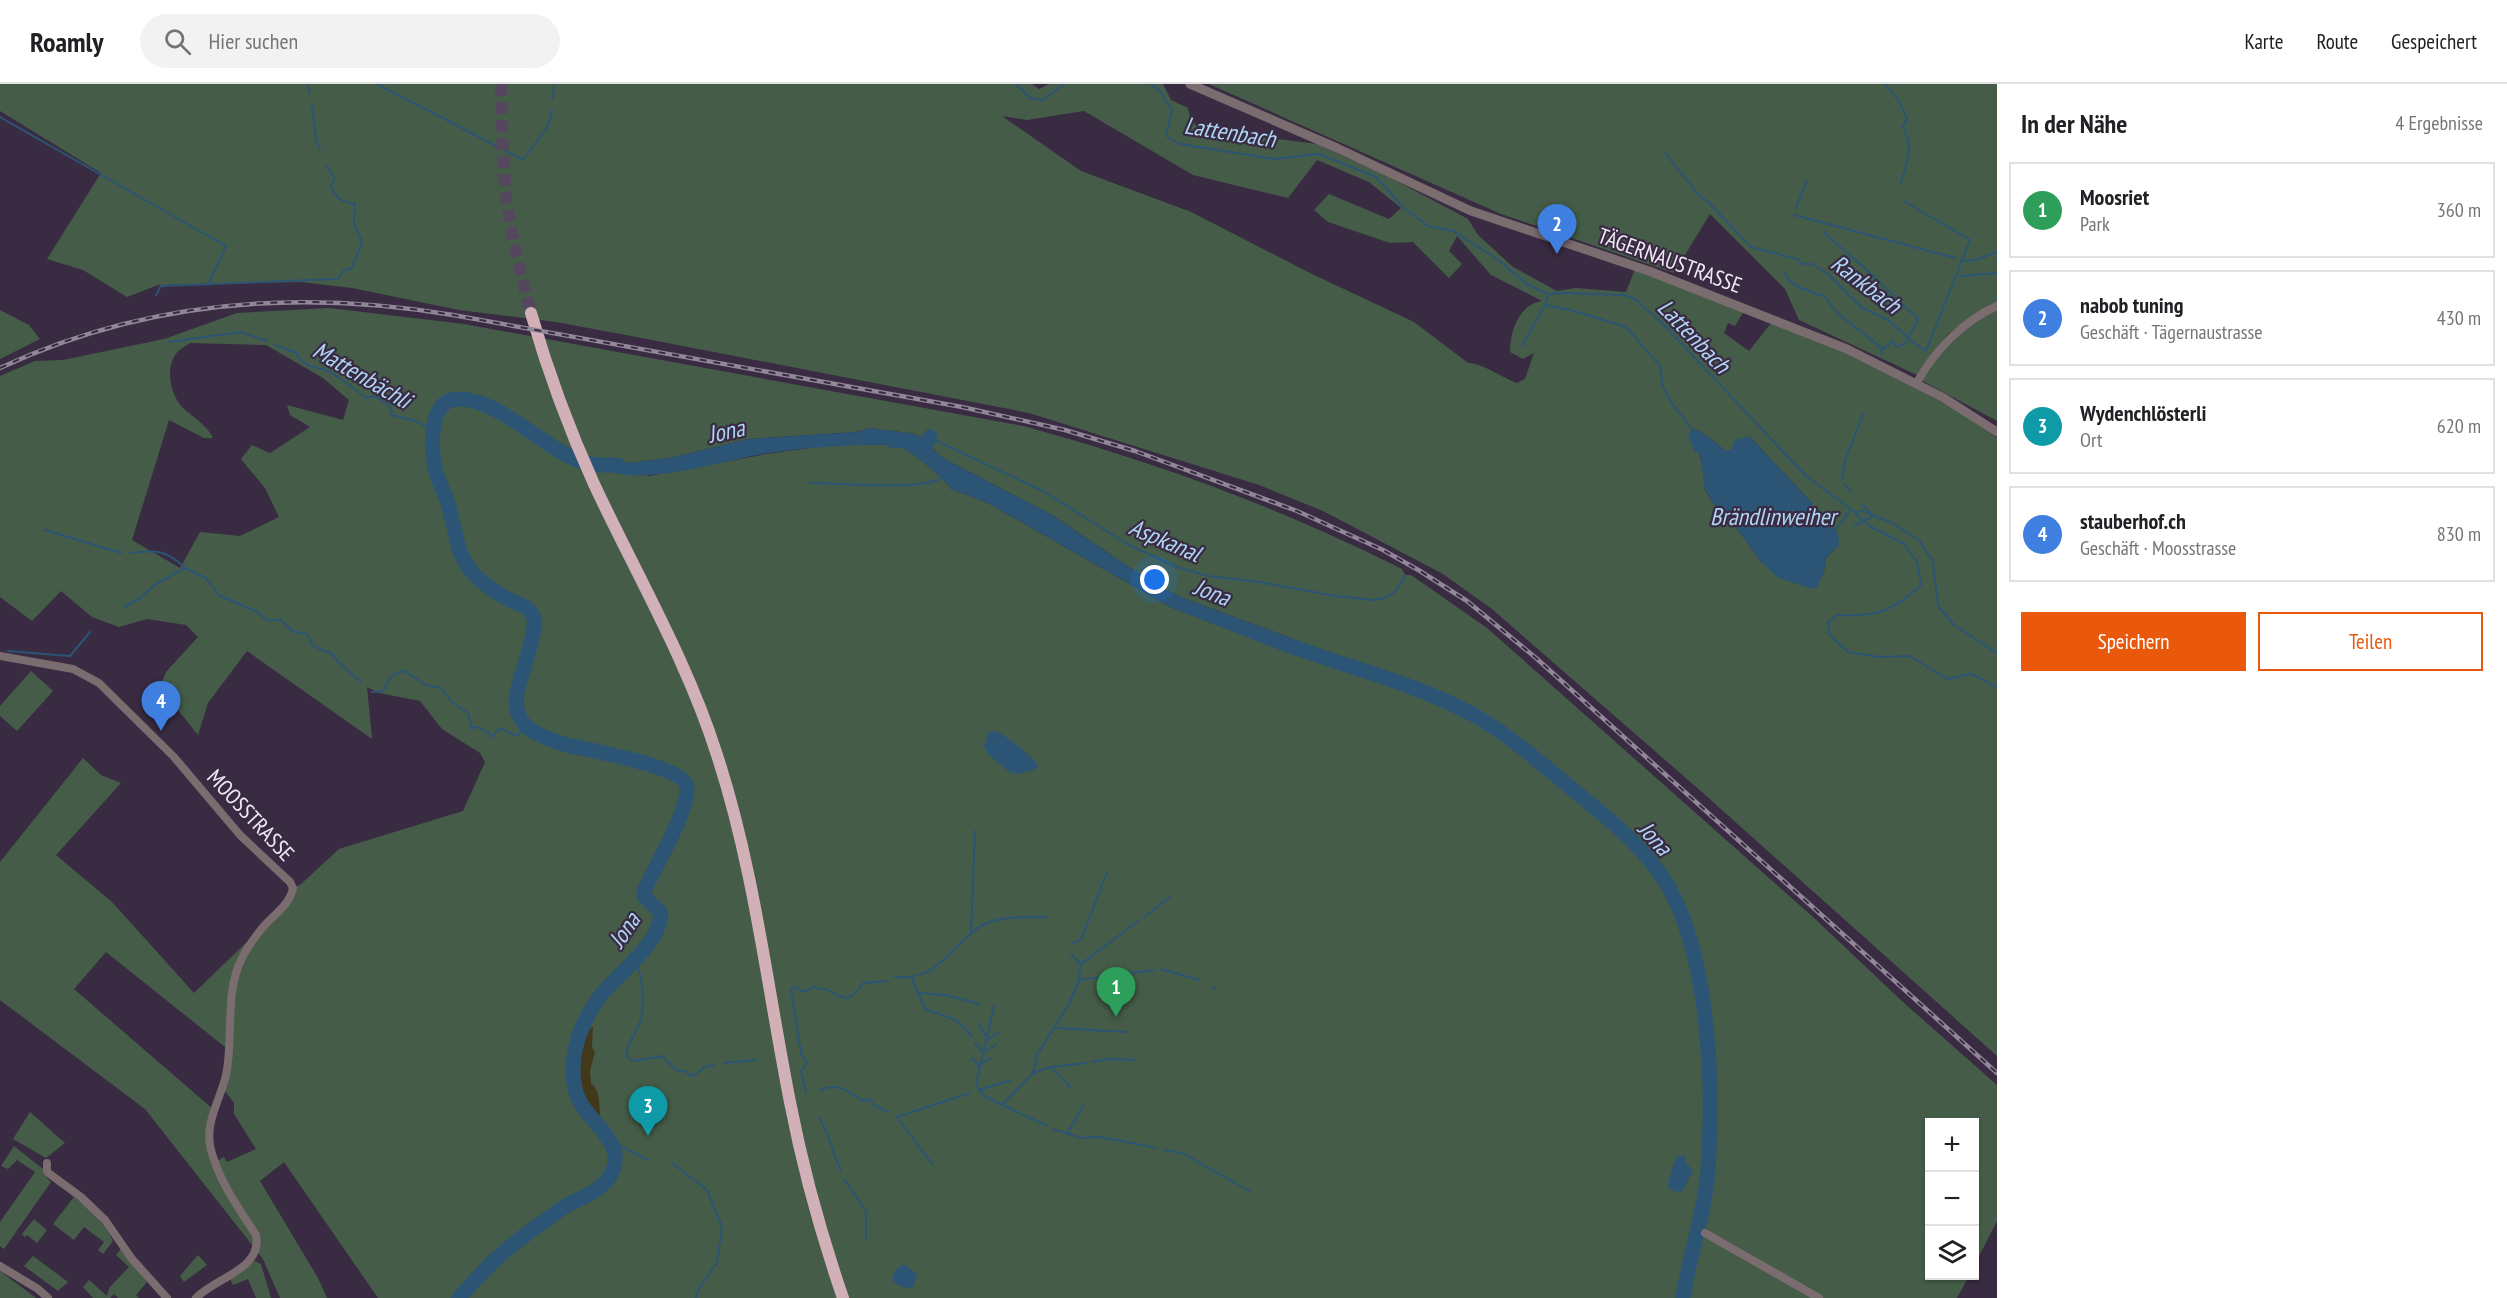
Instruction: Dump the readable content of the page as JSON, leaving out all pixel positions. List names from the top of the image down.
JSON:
{
  "streets": {
    "street": ["TÄGERNAUSTRASSE", "MOOSSTRASSE"]
  },
  "water": [
    "Lattenbach",
    "Rankbach",
    "Mattenbächli",
    "Jona",
    "Brändlinweiher",
    "Aspkanal"
  ],
  "page": {
    "header": "Roamly",
    "search": "Hier suchen",
    "nav": ["Karte", "Route", "Gespeichert"],
    "heading": ["In der Nähe", "4 Ergebnisse"],
    "list": [
      {
        "mark": "1",
        "name": "Moosriet",
        "note": "Park",
        "value": "360 m"
      },
      {
        "mark": "2",
        "name": "nabob tuning",
        "note": "Geschäft · Tägernaustrasse",
        "value": "430 m"
      },
      {
        "mark": "3",
        "name": "Wydenchlösterli",
        "note": "Ort",
        "value": "620 m"
      },
      {
        "mark": "4",
        "name": "stauberhof.ch",
        "note": "Geschäft · Moosstrasse",
        "value": "830 m"
      }
    ],
    "pins": [
      "2",
      "4",
      "1",
      "3"
    ],
    "buttons": ["Speichern", "Teilen"],
    "map_buttons": ["+", "−"]
  }
}
